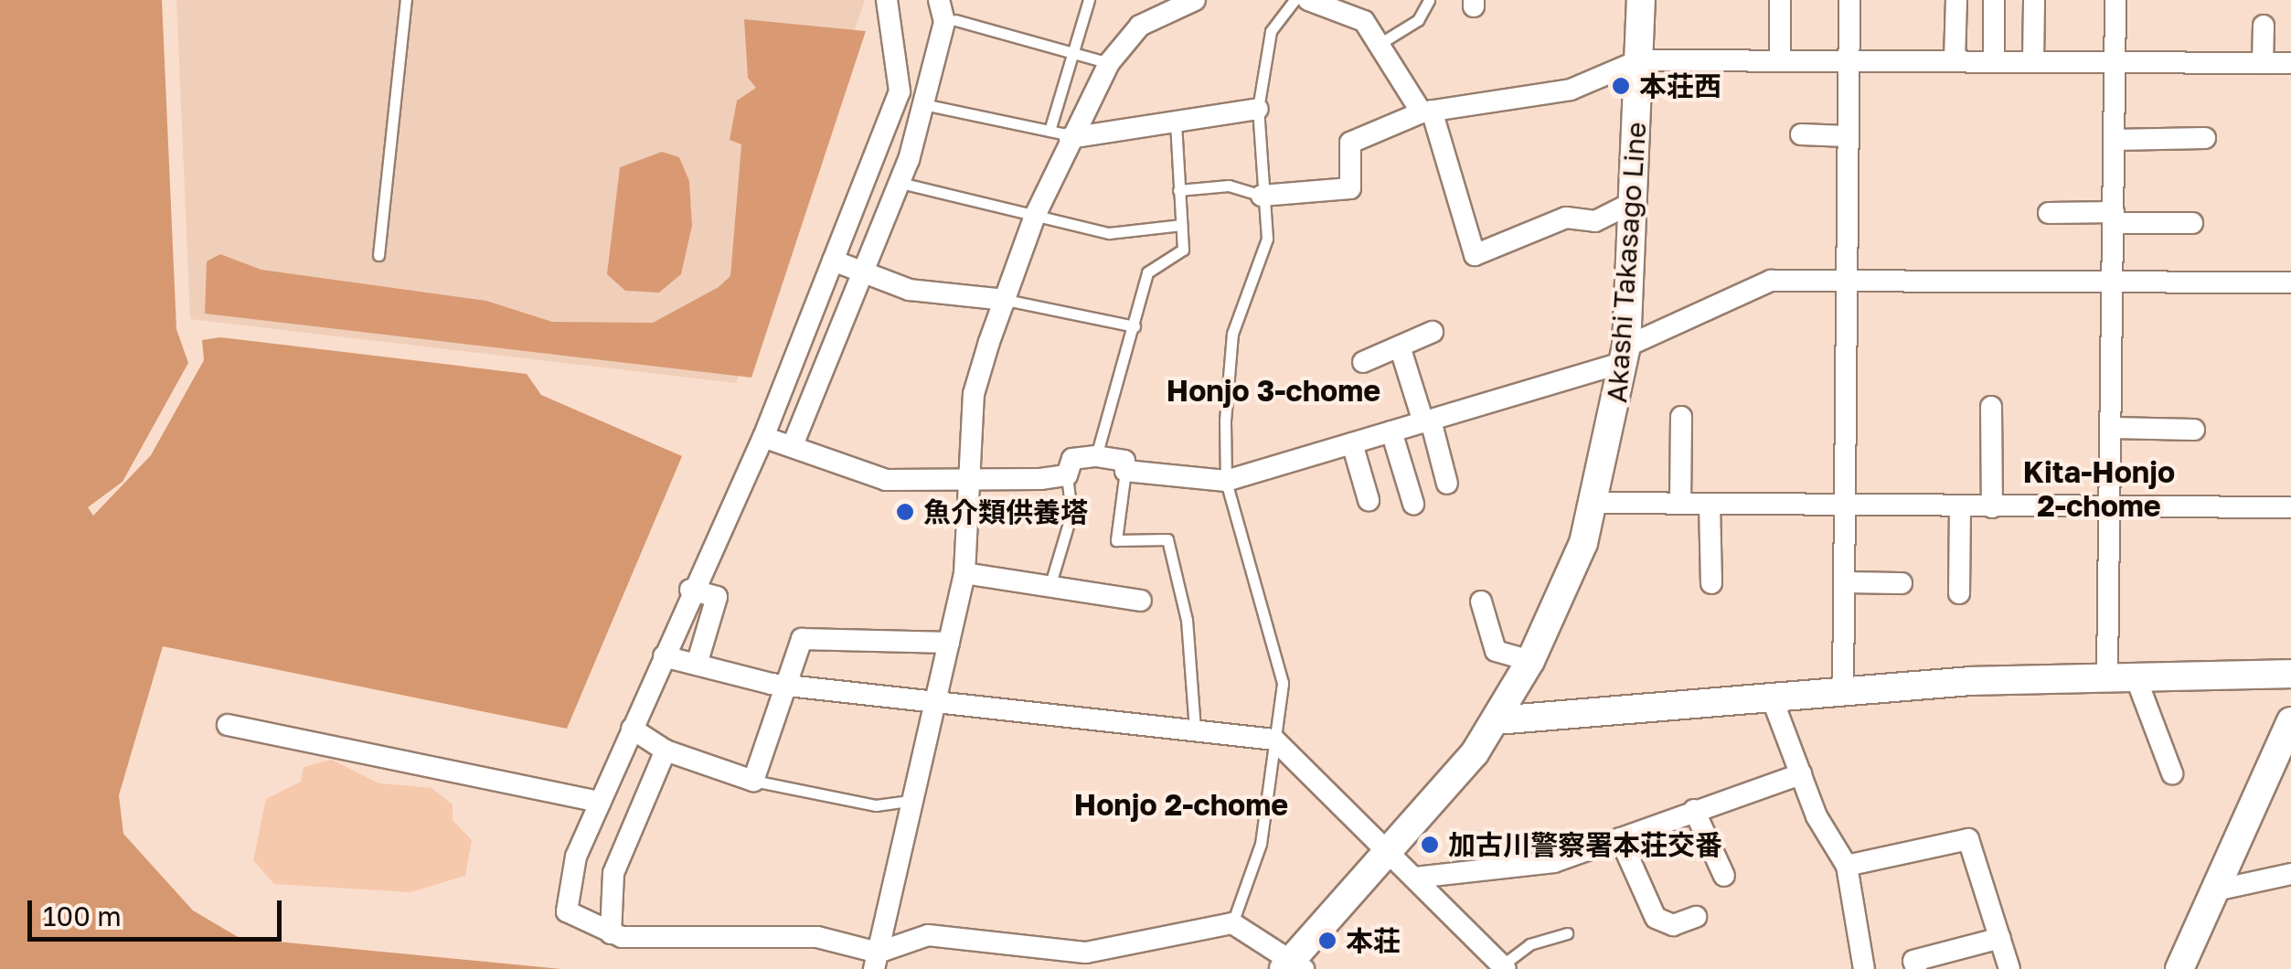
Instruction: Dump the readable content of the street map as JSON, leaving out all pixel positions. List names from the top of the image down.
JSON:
{
  "streets": {
    "main road": ["Akashi Takasago Line"]
  },
  "districts": ["Honjo 3-chome", "Kita-Honjo 2-chome", "Honjo 2-chome"],
  "places": [
    "本荘西",
    "魚介類供養塔",
    "加古川警察署本荘交番",
    "本荘"
  ],
  "scale_bar": "100 m"
}
